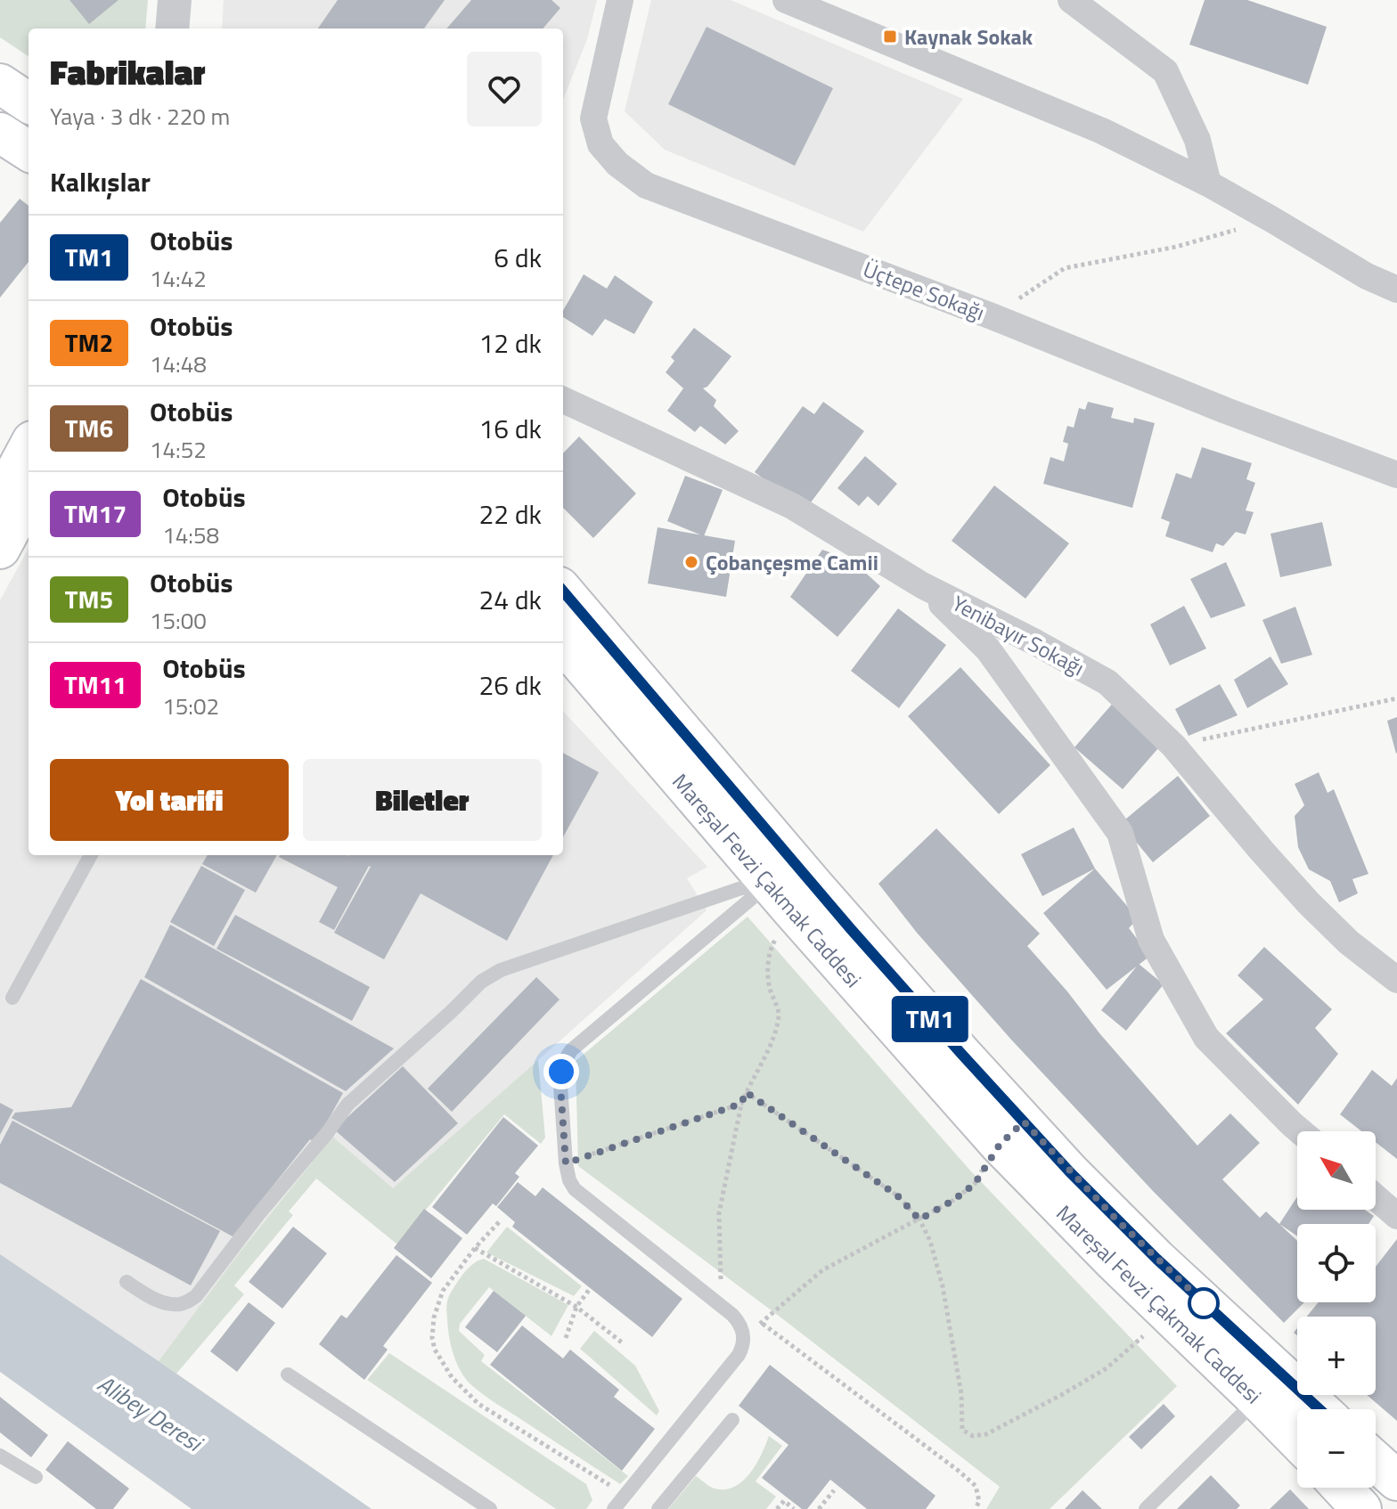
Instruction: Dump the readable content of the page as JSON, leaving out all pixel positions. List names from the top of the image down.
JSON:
{
  "streets": {
    "main road": ["Mareşal Fevzi Çakmak Caddesi"],
    "street": ["Üçtepe Sokağı", "Yenibayır Sokağı"]
  },
  "water": ["Alibey Deresi"],
  "places": {
    "transit": ["Kaynak Sokak"],
    "other": ["Çobançeşme Camii"]
  },
  "lines": ["bus line TM1"],
  "north": "top left",
  "page": {
    "on_map": "TM1",
    "heading": [
      ["Fabrikalar", "Yaya · 3 dk · 220 m"],
      "Kalkışlar"
    ],
    "list": [
      {
        "mark": "TM1",
        "name": "Otobüs",
        "note": "14:42",
        "value": "6 dk"
      },
      {
        "mark": "TM2",
        "name": "Otobüs",
        "note": "14:48",
        "value": "12 dk"
      },
      {
        "mark": "TM6",
        "name": "Otobüs",
        "note": "14:52",
        "value": "16 dk"
      },
      {
        "mark": "TM17",
        "name": "Otobüs",
        "note": "14:58",
        "value": "22 dk"
      },
      {
        "mark": "TM5",
        "name": "Otobüs",
        "note": "15:00",
        "value": "24 dk"
      },
      {
        "mark": "TM11",
        "name": "Otobüs",
        "note": "15:02",
        "value": "26 dk"
      }
    ],
    "buttons": ["Yol tarifi", "Biletler"],
    "map_buttons": ["+", "−"]
  }
}
